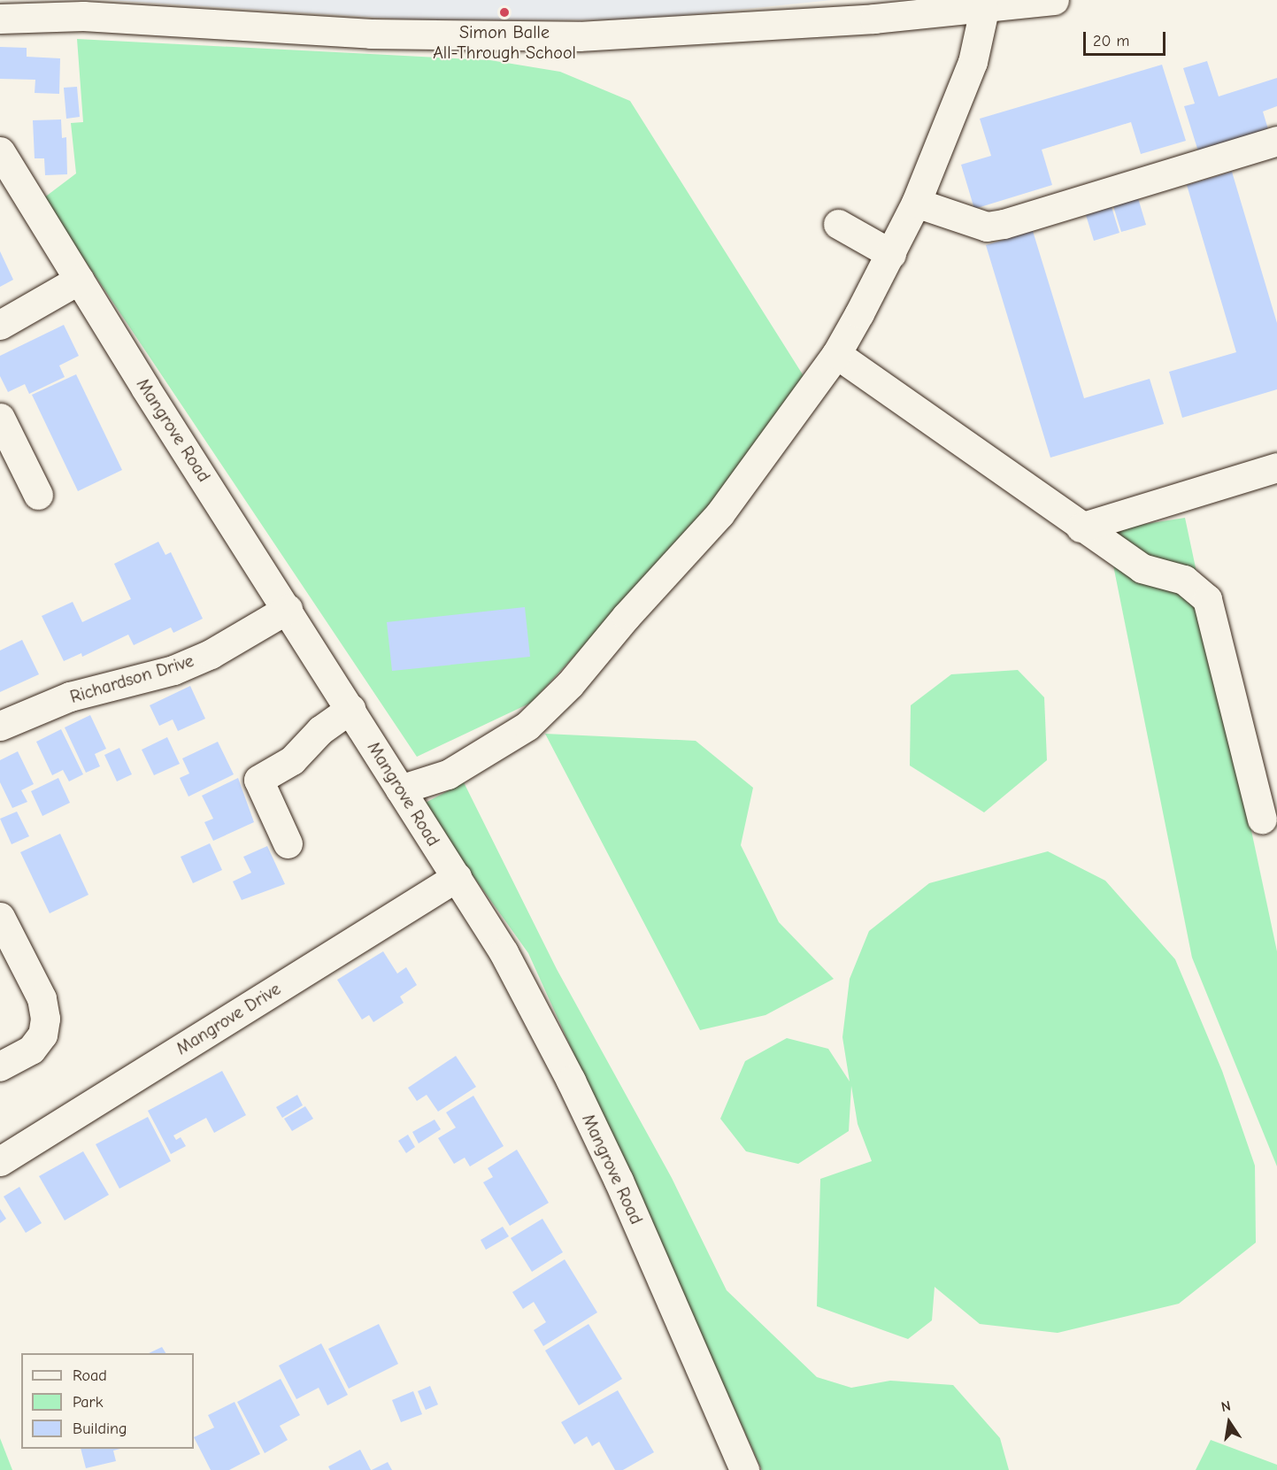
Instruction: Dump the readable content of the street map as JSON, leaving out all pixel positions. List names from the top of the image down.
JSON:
{
  "streets": {
    "street": ["Mangrove Road", "Richardson Drive", "Mangrove Drive"]
  },
  "crossings": [
    ["Mangrove Road", "Richardson Drive"],
    ["Mangrove Road", "Mangrove Drive"]
  ],
  "places": ["Simon Balle All-Through School"],
  "legend": ["Road", "Park", "Building"],
  "scale_bar": "20 m",
  "north": "top"
}
